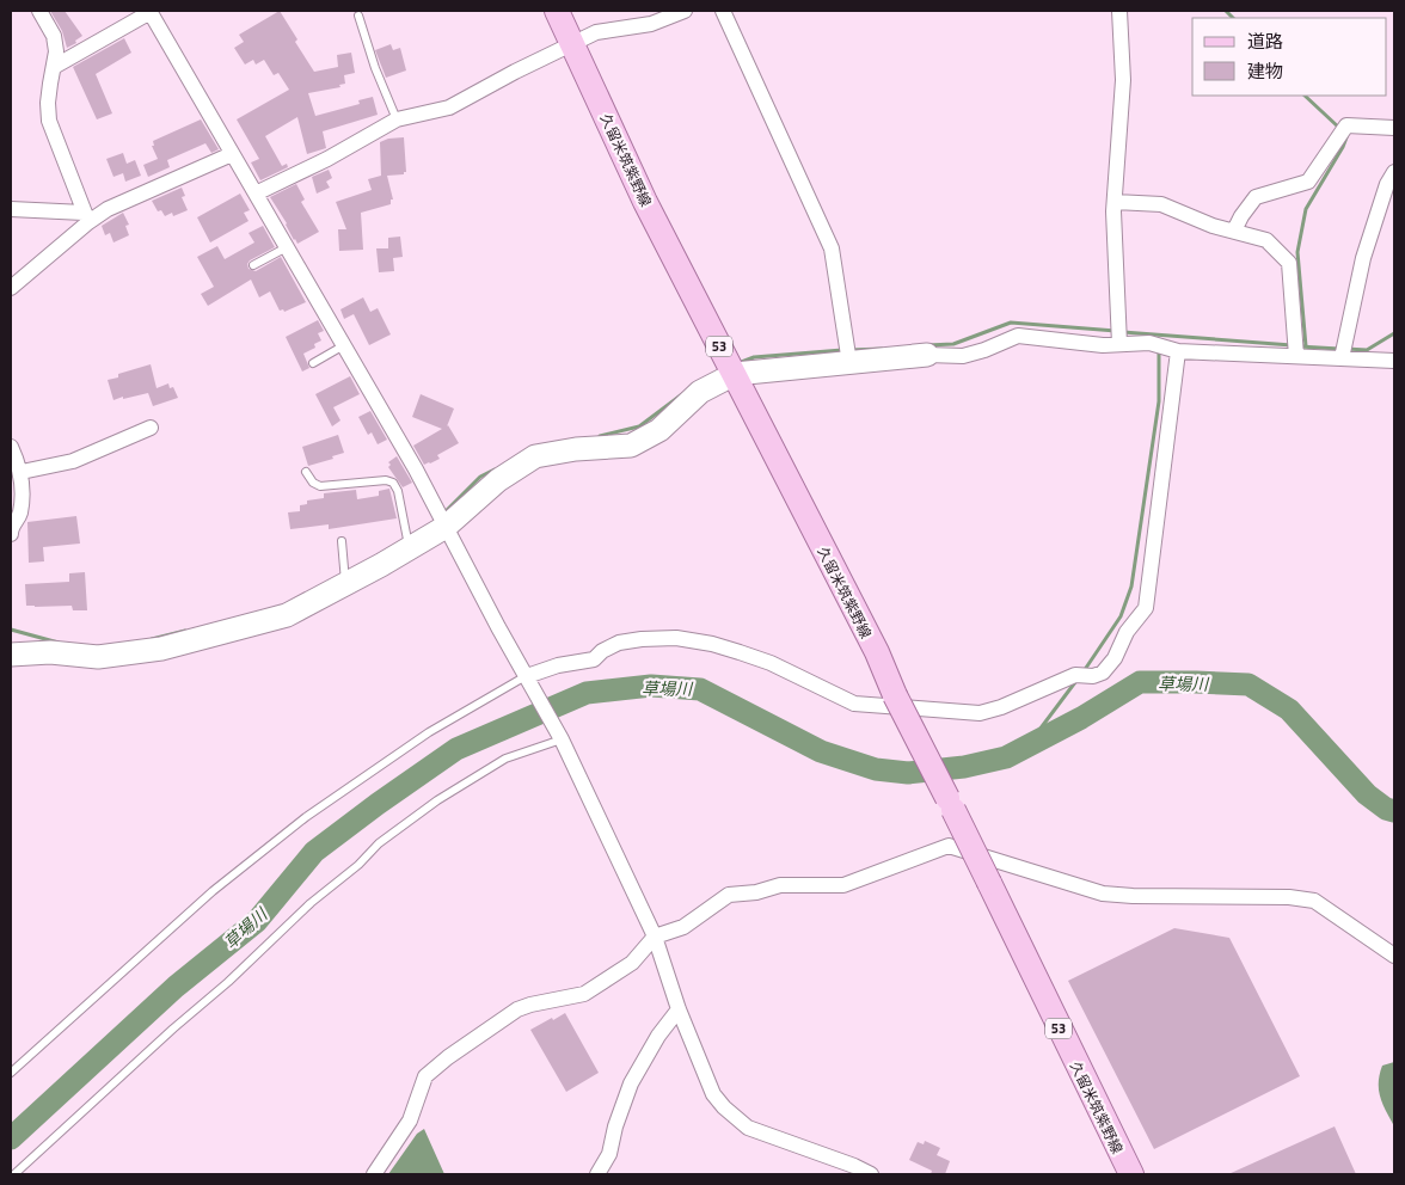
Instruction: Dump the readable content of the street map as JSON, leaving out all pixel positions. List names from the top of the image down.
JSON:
{
  "streets": {
    "main road": ["久留米筑紫野線", "53"]
  },
  "water": ["草場川"],
  "legend": ["道路", "建物"]
}
